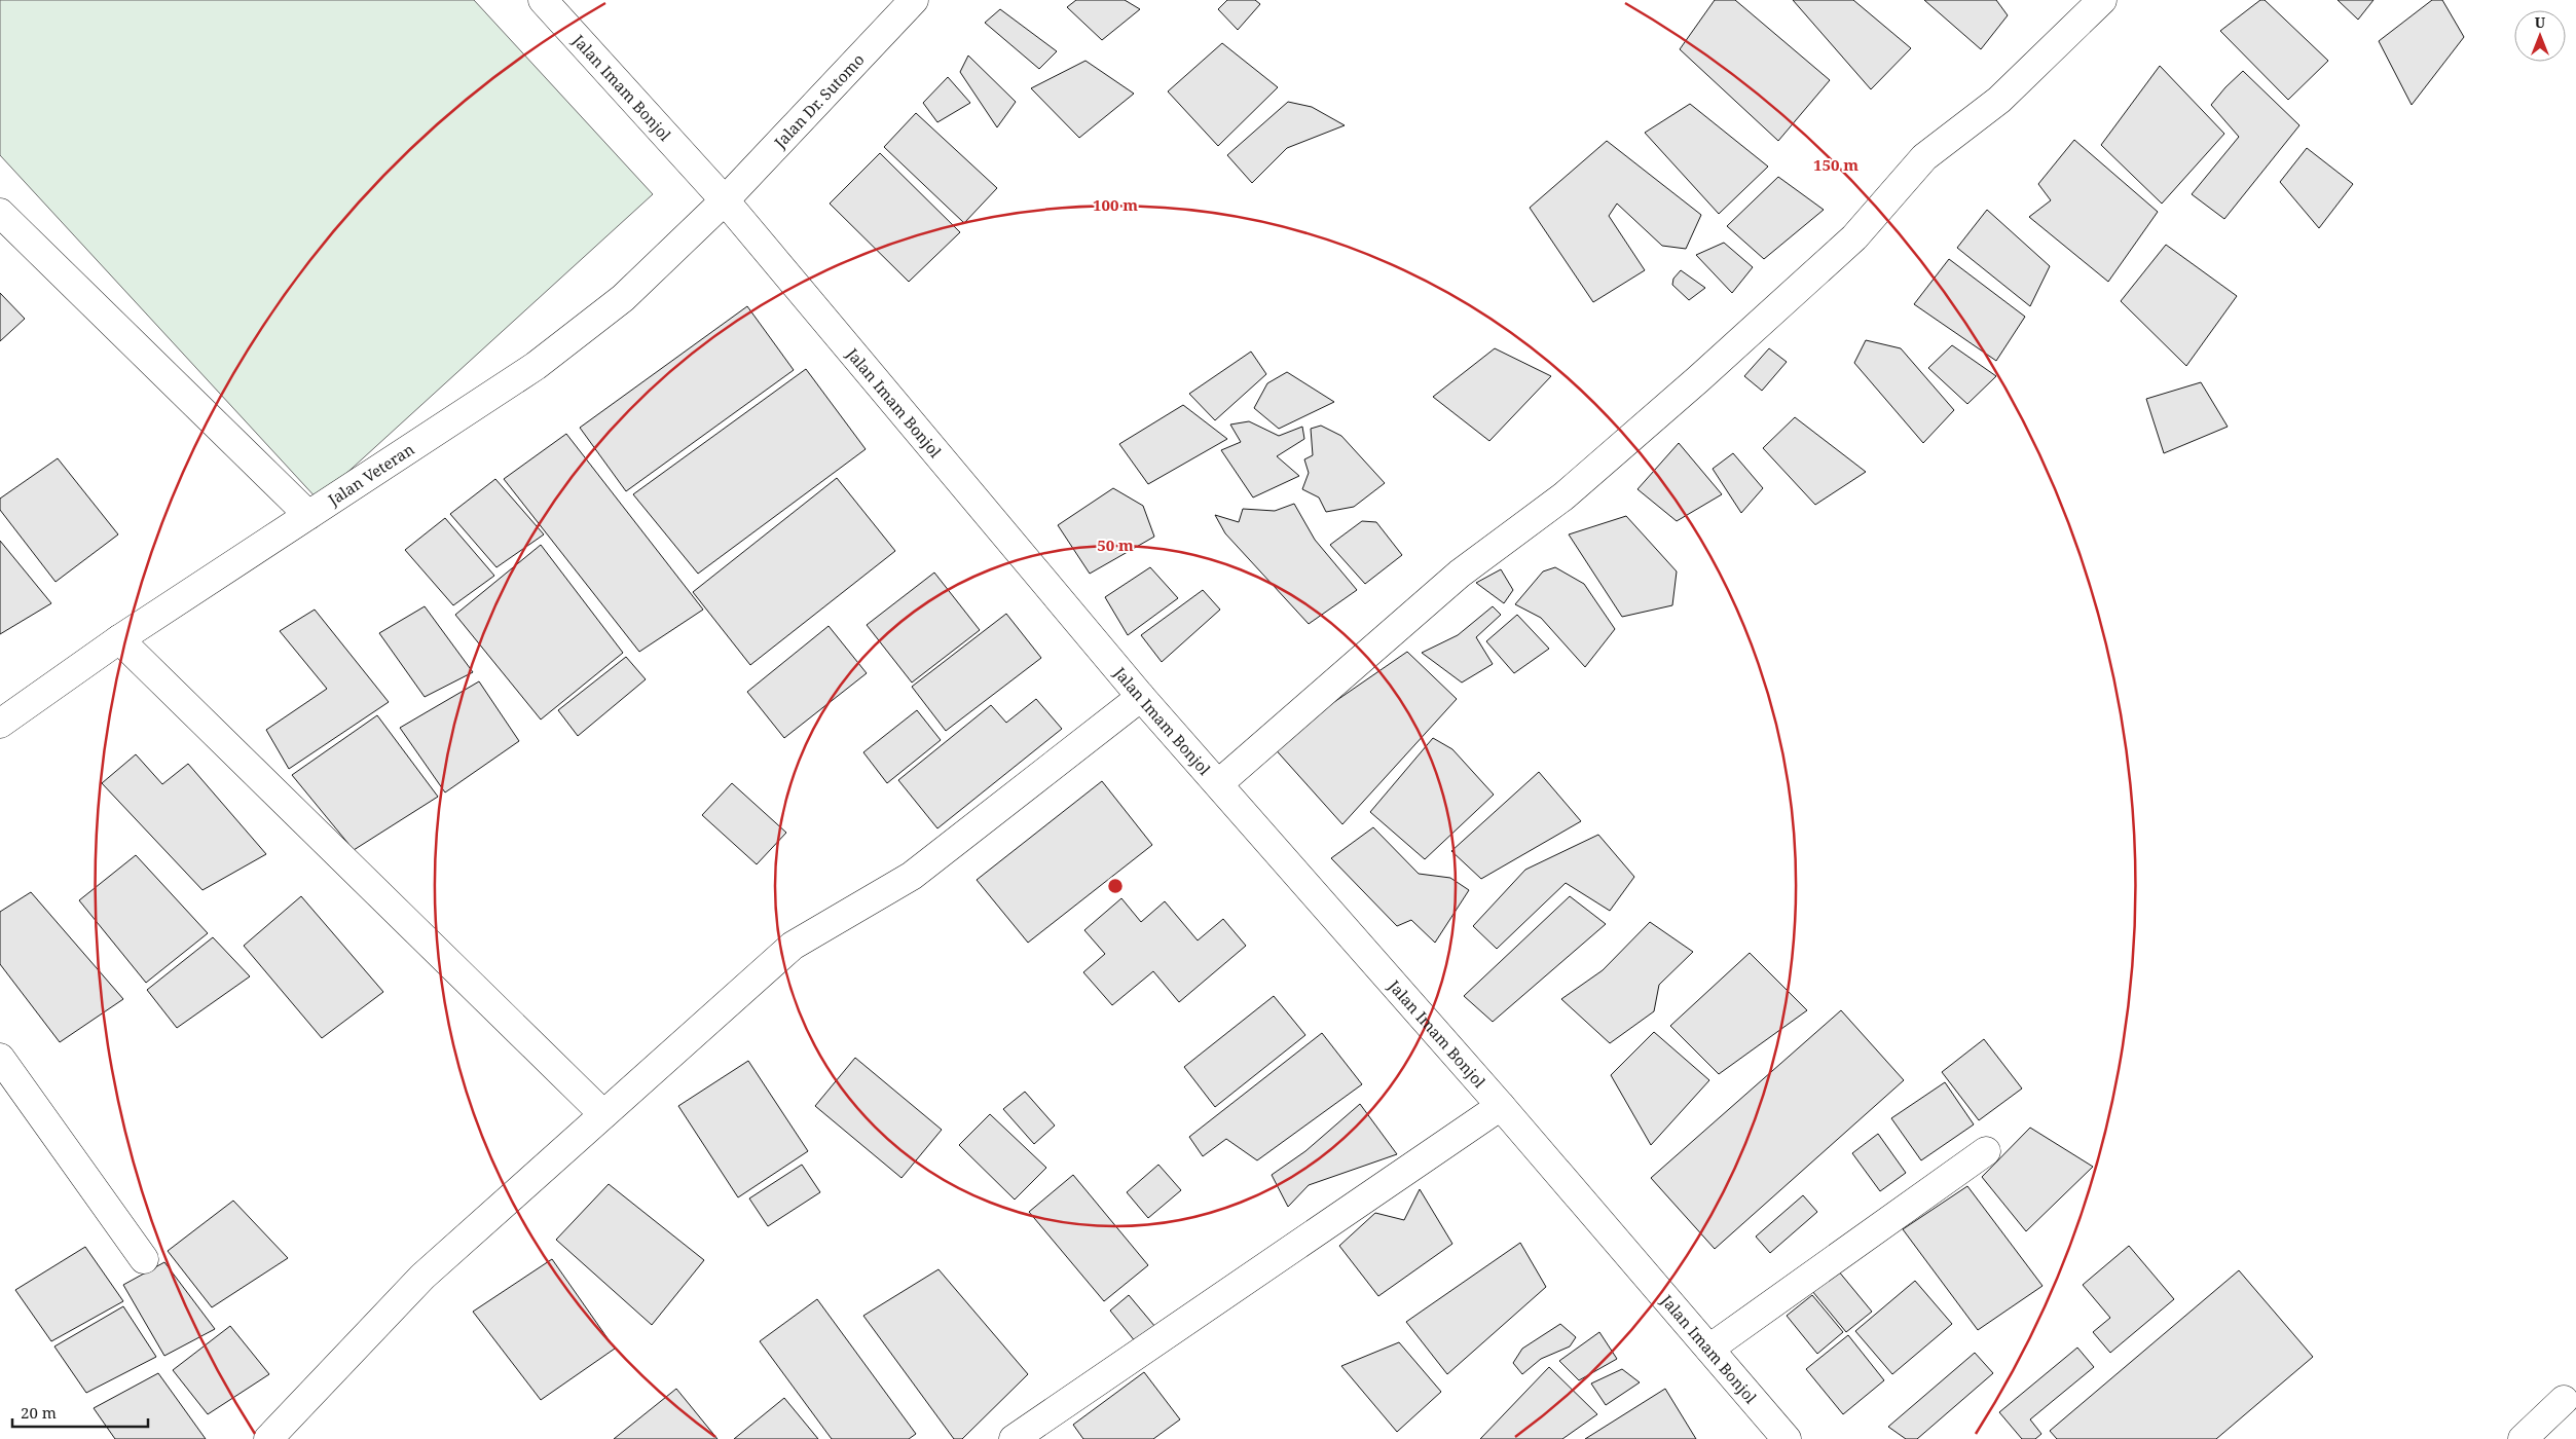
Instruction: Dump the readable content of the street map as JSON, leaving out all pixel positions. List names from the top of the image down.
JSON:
{
  "streets": {
    "street": ["Jalan Imam Bonjol", "Jalan Dr. Sutomo", "Jalan Veteran"]
  },
  "crossings": [
    ["Jalan Imam Bonjol", "Jalan Dr. Sutomo"],
    ["Jalan Imam Bonjol", "Jalan Veteran"],
    ["Jalan Dr. Sutomo", "Jalan Veteran"]
  ],
  "scale_bar": "20 m",
  "north": "top",
  "rings": ["150 m", "100 m", "50 m"]
}
